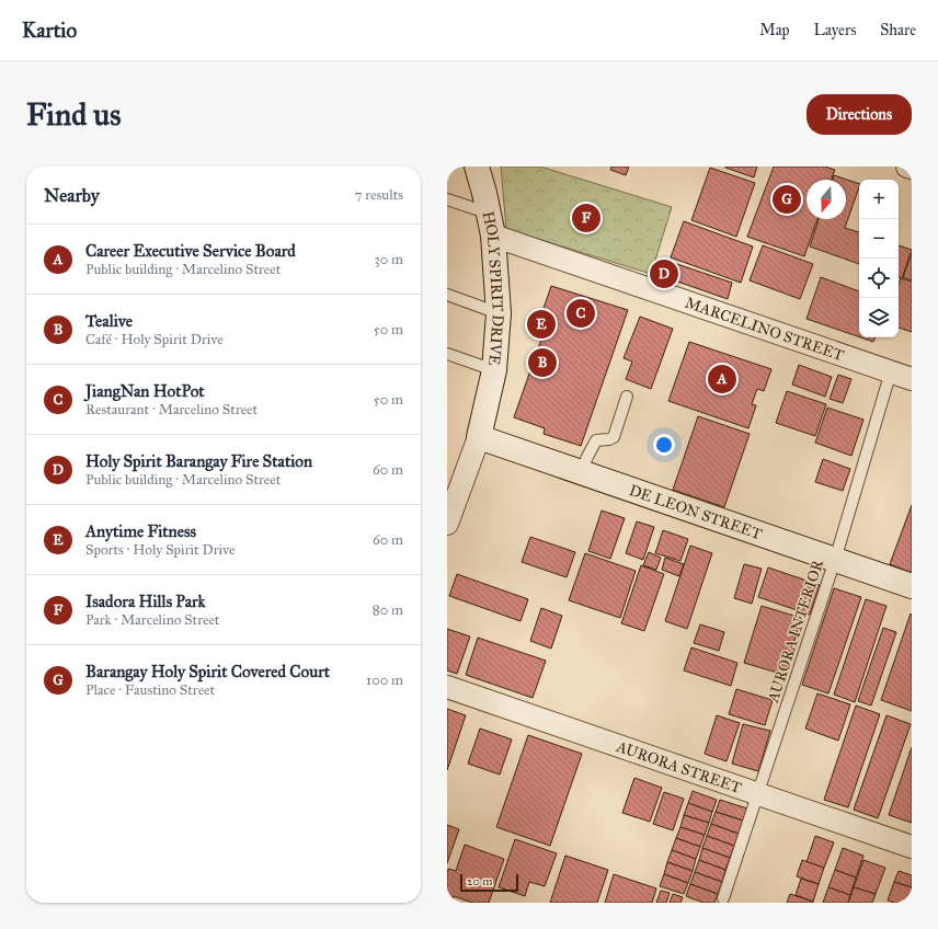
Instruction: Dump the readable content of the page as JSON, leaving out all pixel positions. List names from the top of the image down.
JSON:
{
  "streets": {
    "main road": ["HOLY SPIRIT DRIVE", "DE LEON STREET"],
    "street": ["MARCELINO STREET", "AURORA STREET"],
    "lane": ["AURORA INTERIOR"]
  },
  "crossings": [
    ["HOLY SPIRIT DRIVE", "MARCELINO STREET"],
    ["HOLY SPIRIT DRIVE", "DE LEON STREET"],
    ["MARCELINO STREET", "AURORA INTERIOR"],
    ["DE LEON STREET", "AURORA INTERIOR"],
    ["AURORA INTERIOR", "AURORA STREET"]
  ],
  "scale_bar": "20 m",
  "north": "bottom",
  "page": {
    "header": "Kartio",
    "nav": ["Map", "Layers", "Share"],
    "buttons": "Directions",
    "title": "Find us",
    "heading": ["Nearby", "7 results"],
    "map_buttons": ["+", "−"],
    "pins": [
      "G",
      "F",
      "D",
      "C",
      "E",
      "B",
      "A"
    ],
    "list": [
      {
        "mark": "A",
        "name": "Career Executive Service Board",
        "note": "Public building · Marcelino Street",
        "value": "30 m"
      },
      {
        "mark": "B",
        "name": "Tealive",
        "note": "Café · Holy Spirit Drive",
        "value": "50 m"
      },
      {
        "mark": "C",
        "name": "JiangNan HotPot",
        "note": "Restaurant · Marcelino Street",
        "value": "50 m"
      },
      {
        "mark": "D",
        "name": "Holy Spirit Barangay Fire Station",
        "note": "Public building · Marcelino Street",
        "value": "60 m"
      },
      {
        "mark": "E",
        "name": "Anytime Fitness",
        "note": "Sports · Holy Spirit Drive",
        "value": "60 m"
      },
      {
        "mark": "F",
        "name": "Isadora Hills Park",
        "note": "Park · Marcelino Street",
        "value": "80 m"
      },
      {
        "mark": "G",
        "name": "Barangay Holy Spirit Covered Court",
        "note": "Place · Faustino Street",
        "value": "100 m"
      }
    ],
    "scale": "20 m"
  }
}
